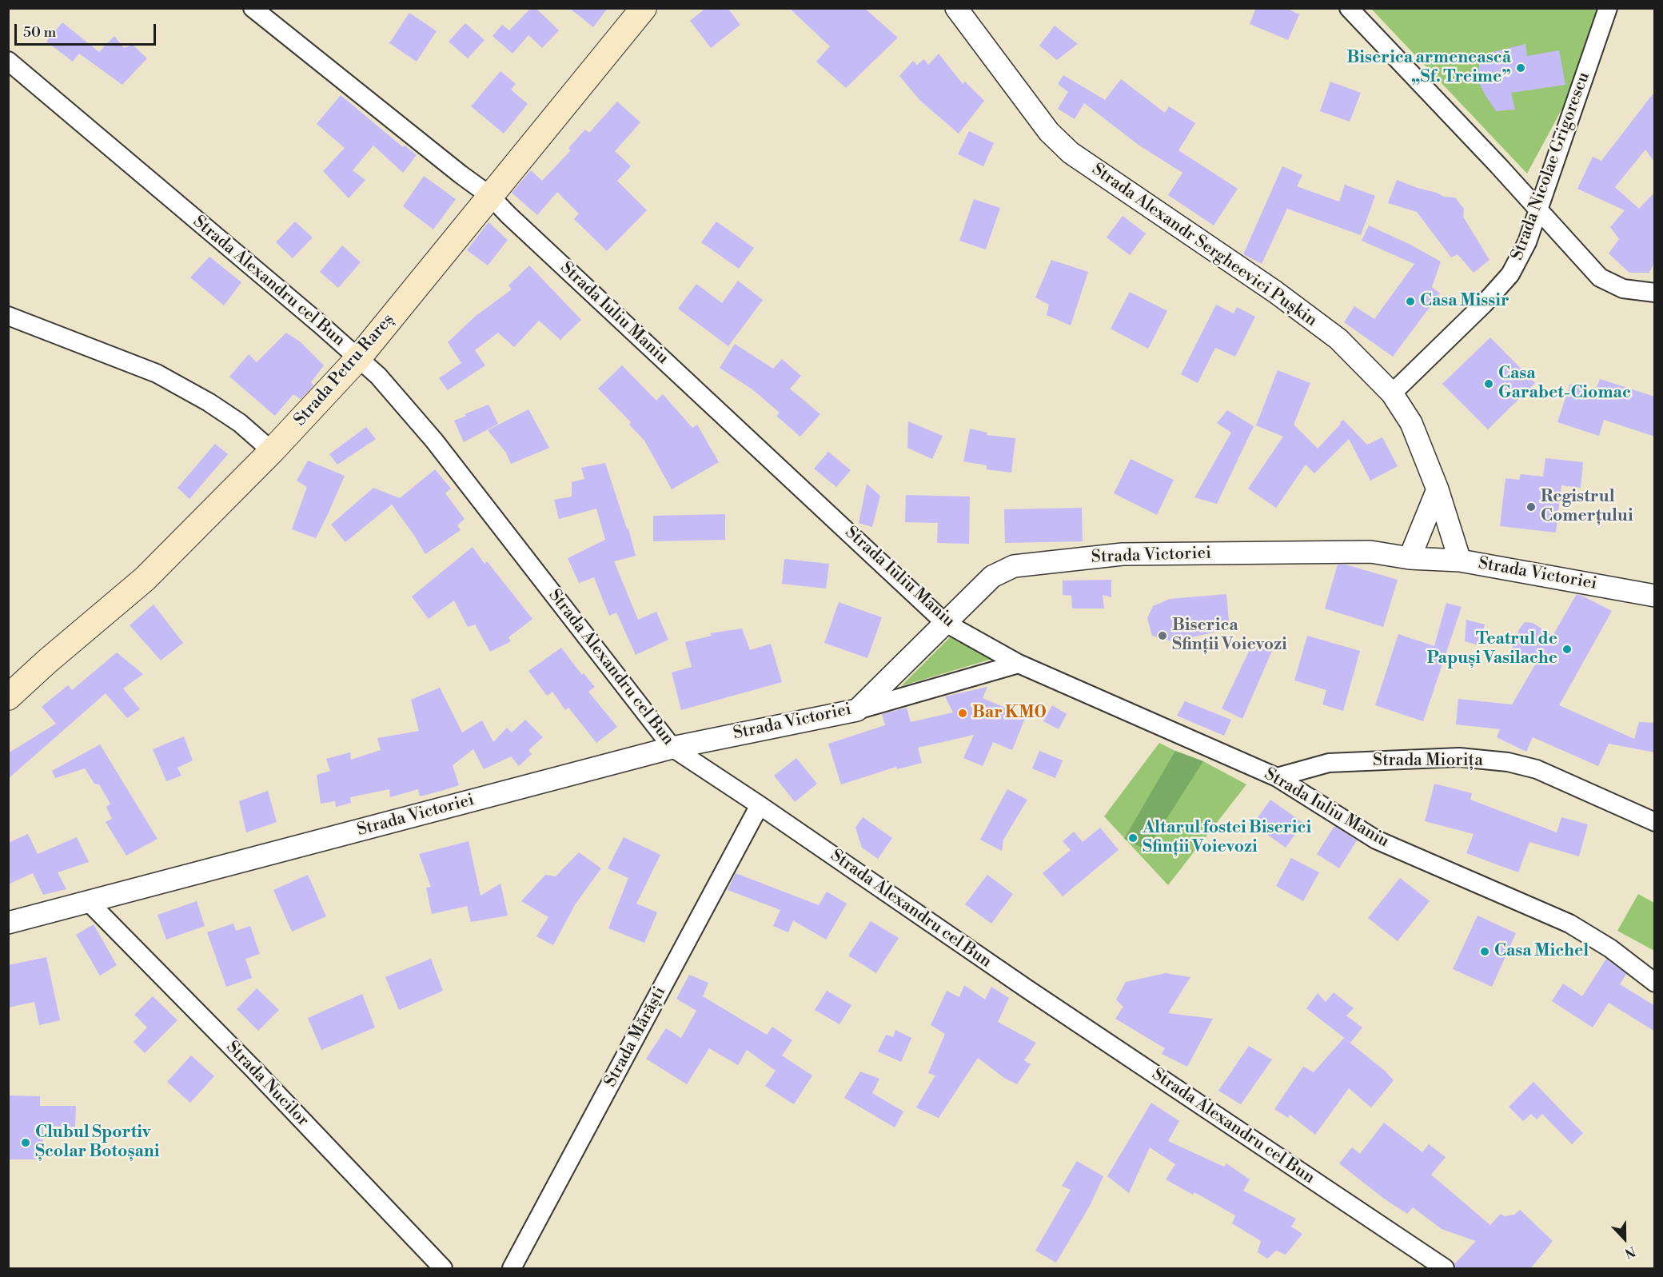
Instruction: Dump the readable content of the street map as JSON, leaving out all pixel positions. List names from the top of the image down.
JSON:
{
  "streets": {
    "main road": ["Strada Petru Rareș"],
    "street": [
      "Strada Nicolae Grigorescu",
      "Strada Alexandr Sergheevici Pușkin",
      "Strada Alexandru cel Bun",
      "Strada Iuliu Maniu",
      "Strada Victoriei",
      "Strada Miorița",
      "Strada Mărăști",
      "Strada Nucilor"
    ]
  },
  "crossings": [
    ["Strada Nicolae Grigorescu", "Strada Alexandr Sergheevici Pușkin"],
    ["Strada Alexandr Sergheevici Pușkin", "Strada Victoriei"],
    ["Strada Alexandru cel Bun", "Strada Petru Rareș"],
    ["Strada Alexandru cel Bun", "Strada Victoriei"],
    ["Strada Alexandru cel Bun", "Strada Mărăști"],
    ["Strada Iuliu Maniu", "Strada Petru Rareș"],
    ["Strada Iuliu Maniu", "Strada Victoriei"],
    ["Strada Iuliu Maniu", "Strada Miorița"],
    ["Strada Victoriei", "Strada Nucilor"]
  ],
  "places": [
    "Biserica armenească „Sf. Treime”",
    "Casa Missir",
    "Casa Garabet-Ciomac",
    "Registrul Comerțului",
    "Biserica Sfinții Voievozi",
    "Teatrul de Papuși Vasilache",
    "Bar KM0",
    "Altarul fostei Biserici Sfinții Voievozi",
    "Casa Michel",
    "Clubul Sportiv Școlar Botoșani"
  ],
  "scale_bar": "50 m",
  "north": "bottom"
}
